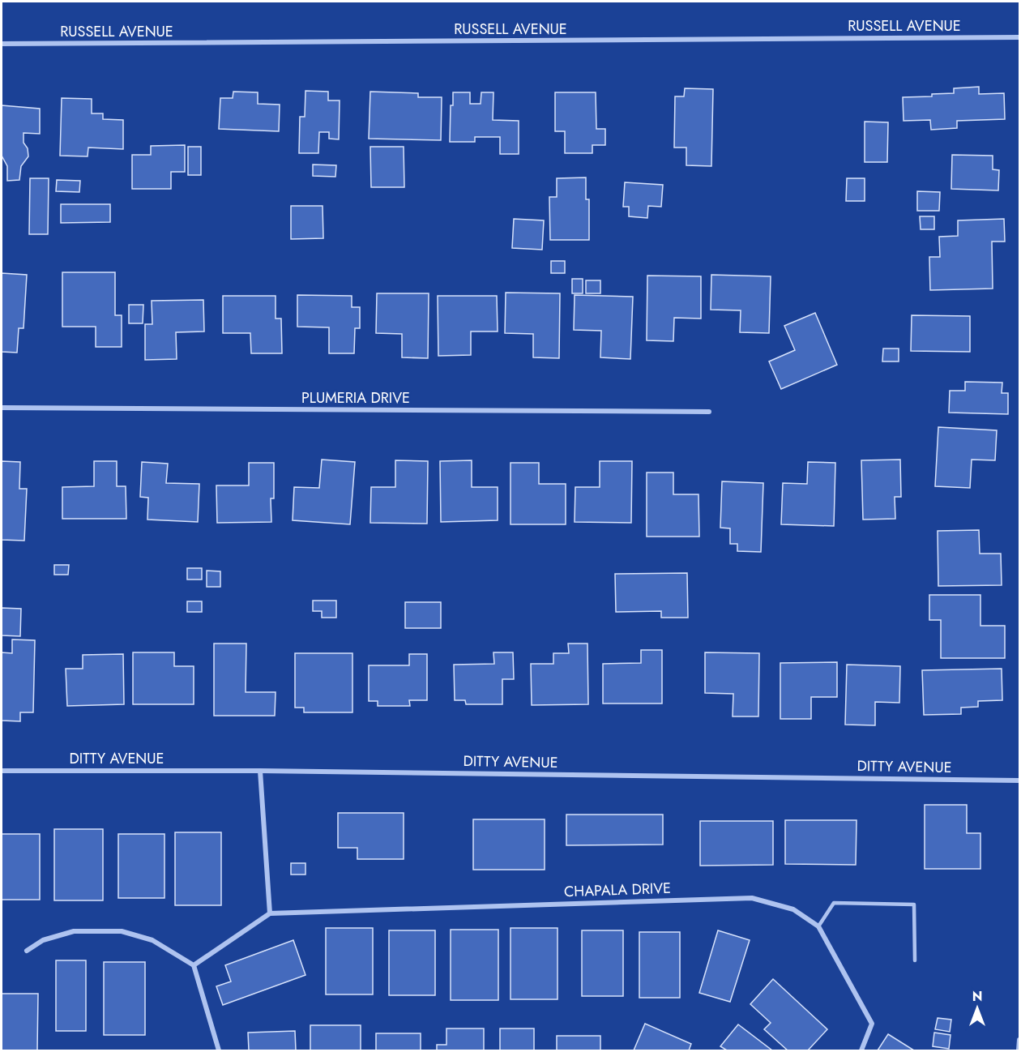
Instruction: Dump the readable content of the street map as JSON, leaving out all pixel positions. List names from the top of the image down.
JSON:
{
  "streets": {
    "street": [
      "RUSSELL AVENUE",
      "PLUMERIA DRIVE",
      "DITTY AVENUE",
      "CHAPALA DRIVE"
    ]
  },
  "north": "top"
}
